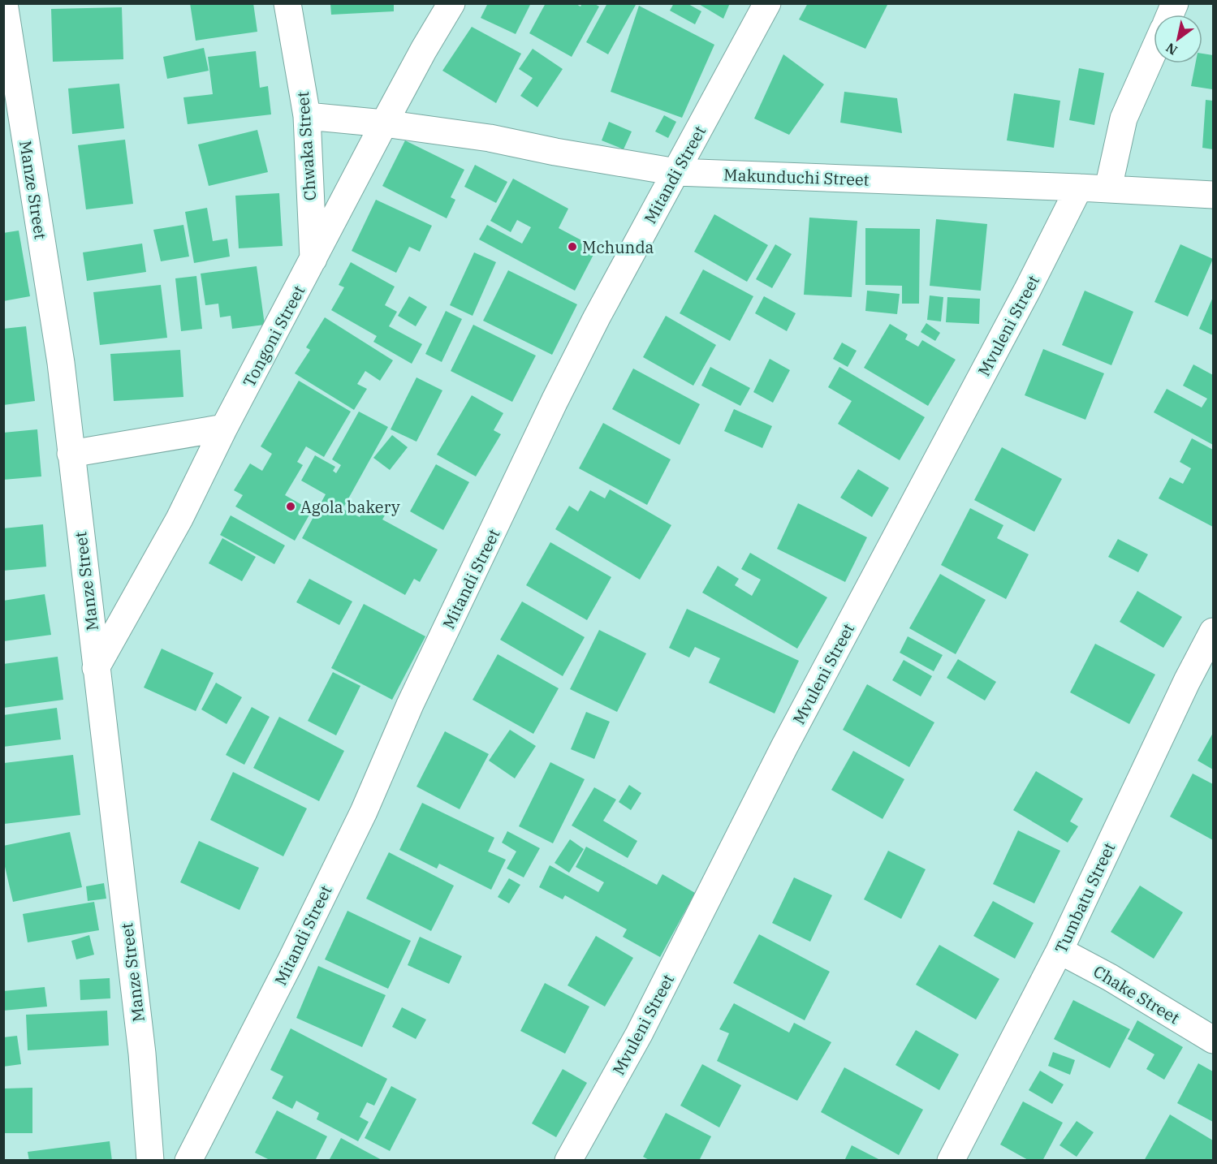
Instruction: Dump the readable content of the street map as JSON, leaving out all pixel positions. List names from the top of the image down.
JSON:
{
  "streets": {
    "street": [
      "Chwaka Street",
      "Mitandi Street",
      "Makunduchi Street",
      "Manze Street",
      "Mvuleni Street",
      "Tongoni Street",
      "Tumbatu Street",
      "Chake Street"
    ]
  },
  "crossings": [
    ["Chwaka Street", "Makunduchi Street"],
    ["Chwaka Street", "Tongoni Street"],
    ["Mitandi Street", "Makunduchi Street"],
    ["Makunduchi Street", "Mvuleni Street"],
    ["Makunduchi Street", "Tongoni Street"],
    ["Manze Street", "Tongoni Street"],
    ["Tumbatu Street", "Chake Street"]
  ],
  "places": ["Mchunda", "Agola bakery"],
  "north": "bottom left"
}
